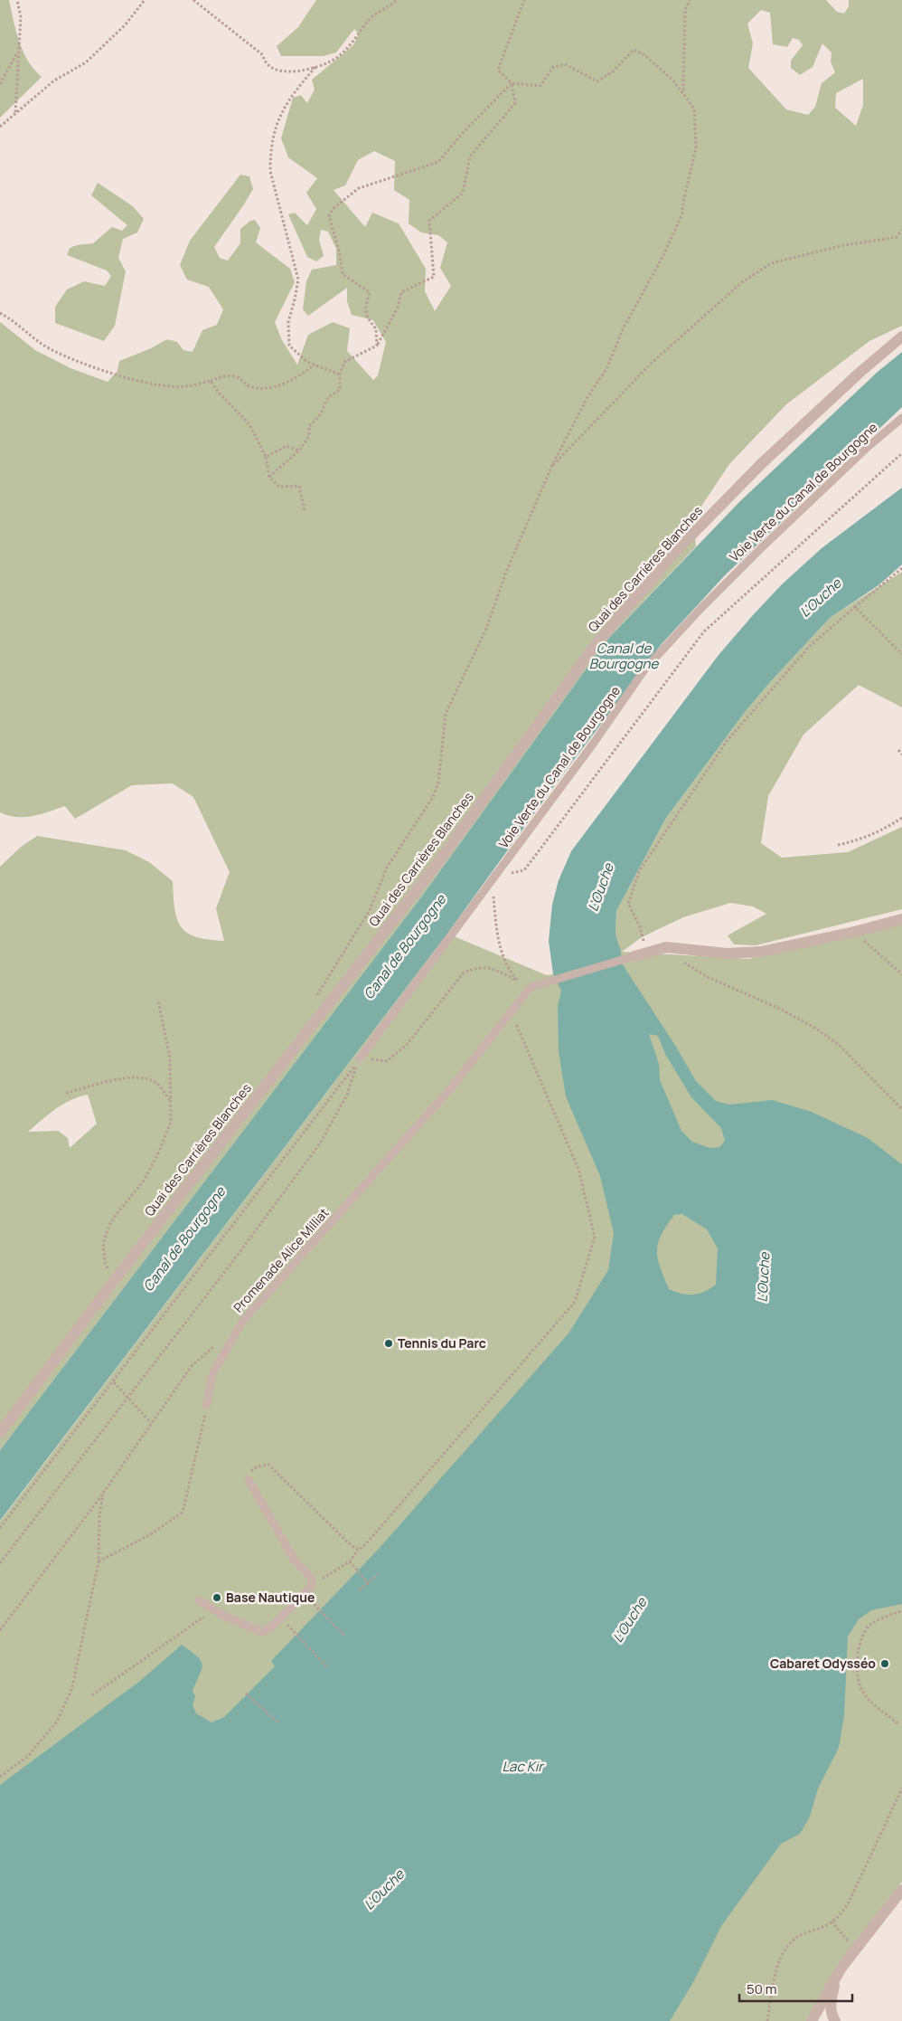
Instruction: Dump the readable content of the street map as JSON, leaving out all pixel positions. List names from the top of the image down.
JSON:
{
  "streets": {
    "street": ["Quai des Carrières Blanches"],
    "lane": ["Voie Verte du Canal de Bourgogne", "Promenade Alice Milliat"]
  },
  "water": ["L'Ouche", "Canal de Bourgogne", "Lac Kir"],
  "places": ["Tennis du Parc", "Base Nautique", "Cabaret Odysséo"],
  "scale_bar": "50 m"
}
